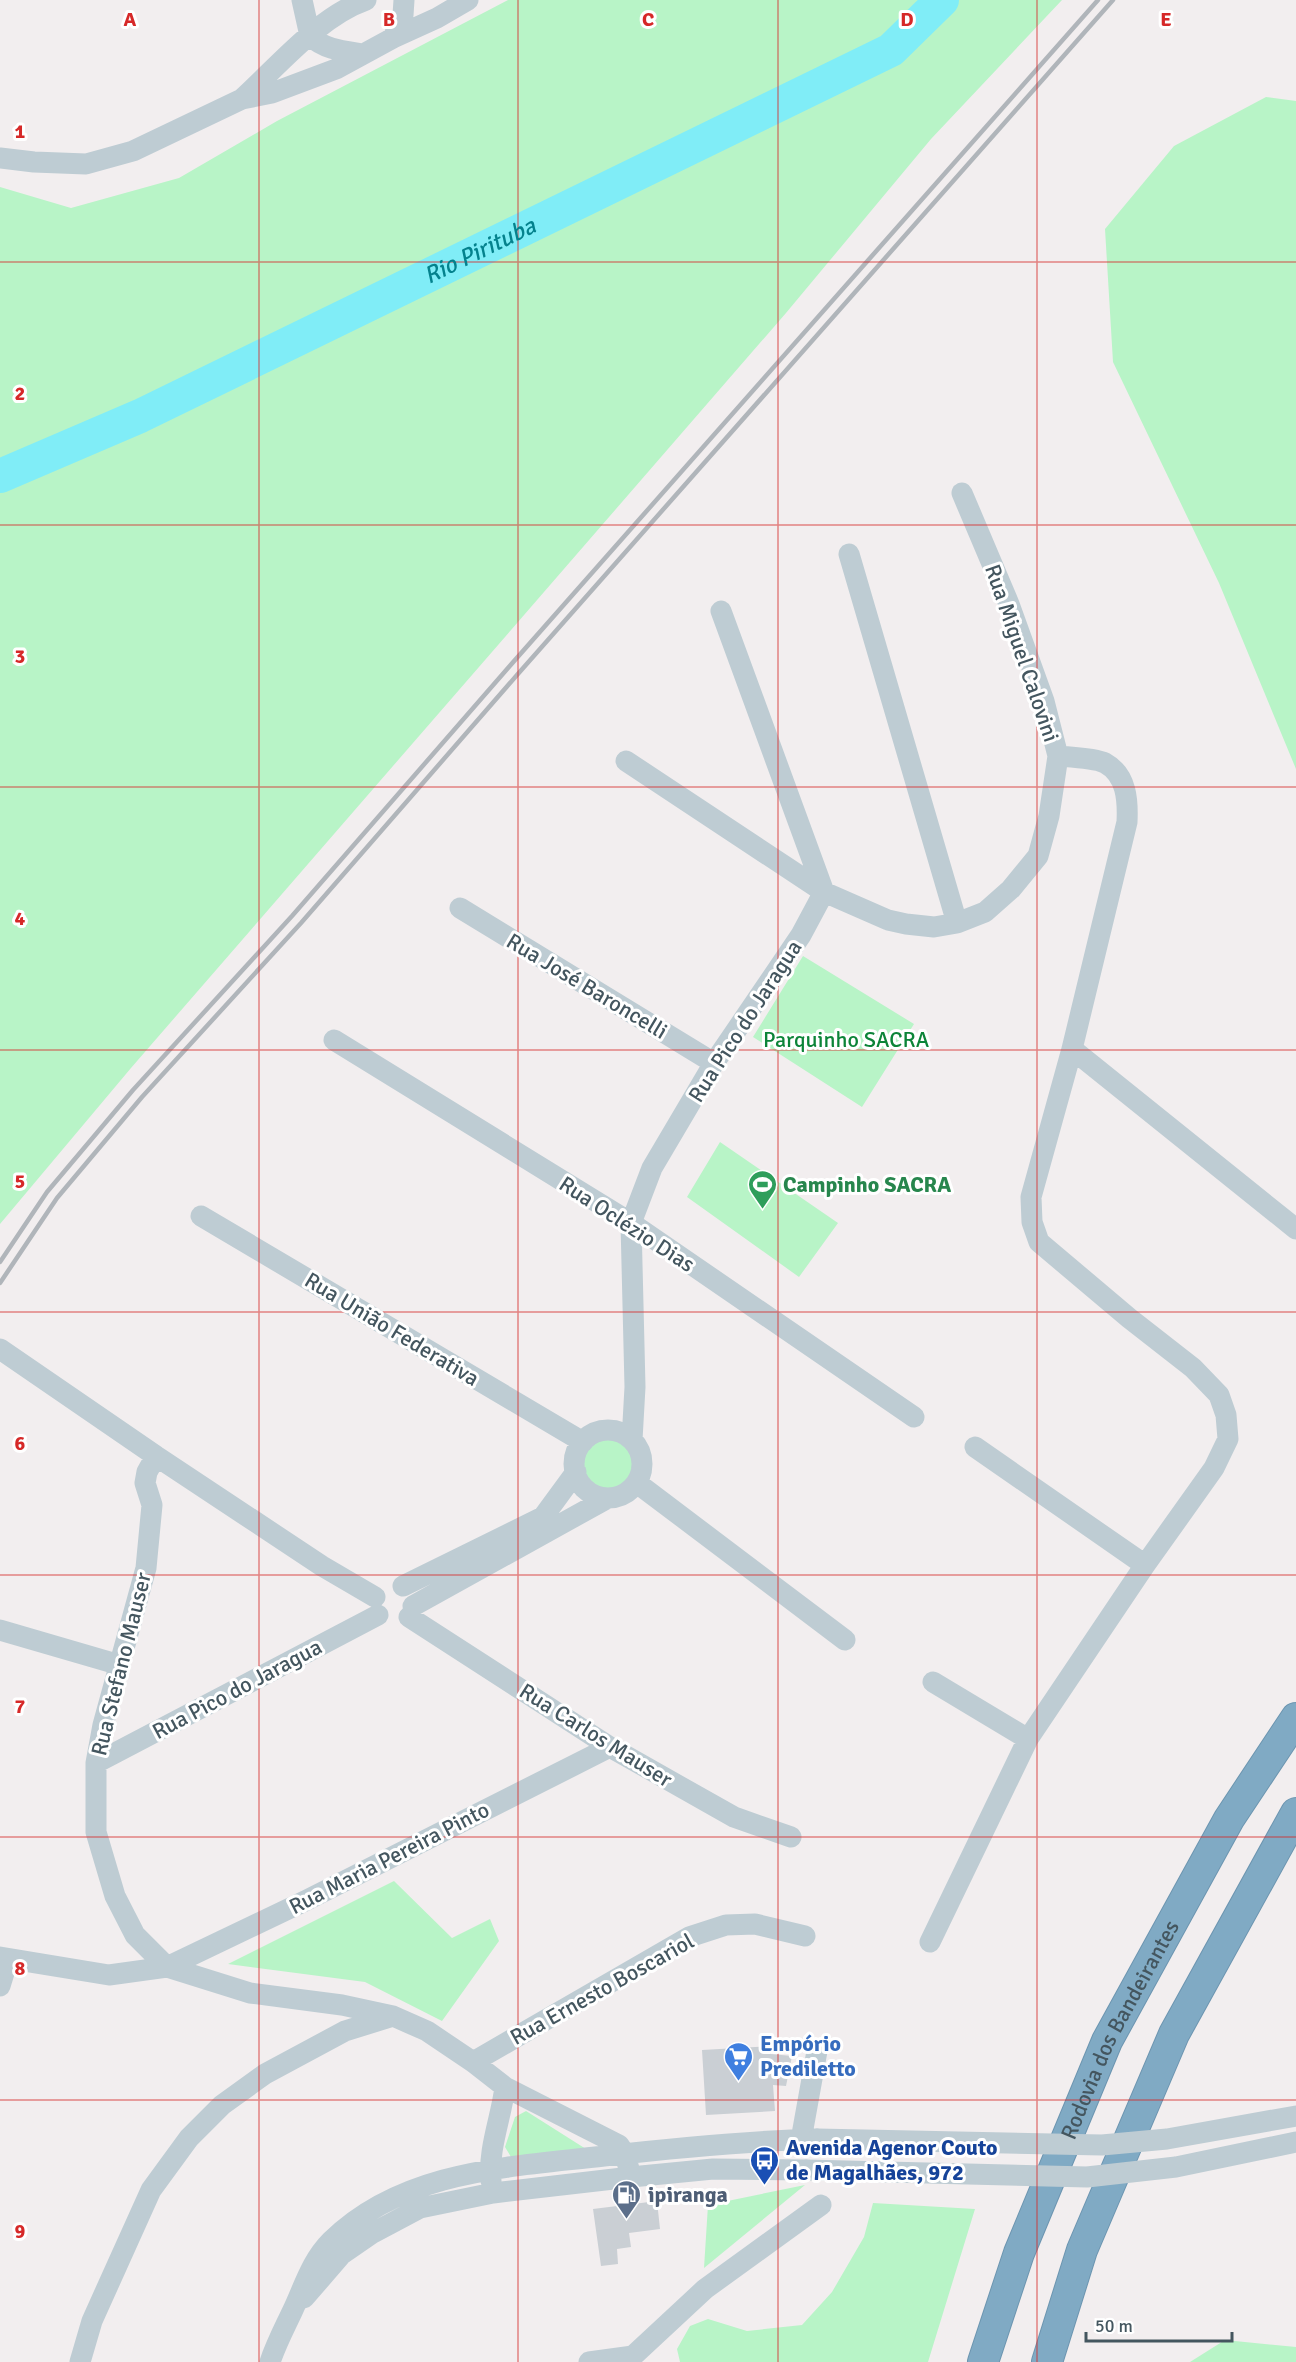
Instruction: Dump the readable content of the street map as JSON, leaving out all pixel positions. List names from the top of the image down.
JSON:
{
  "streets": {
    "highway": ["Rodovia dos Bandeirantes"],
    "street": [
      "Rua Miguel Calovini",
      "Rua José Baroncelli",
      "Rua Pico do Jaragua",
      "Rua Oclézio Dias",
      "Rua União Federativa",
      "Rua Stefano Mauser",
      "Rua Carlos Mauser",
      "Rua Maria Pereira Pinto",
      "Rua Ernesto Boscariol"
    ]
  },
  "crossings": [
    ["Rua Miguel Calovini", "Rua Pico do Jaragua"],
    ["Rua José Baroncelli", "Rua Pico do Jaragua"],
    ["Rua Pico do Jaragua", "Rua Oclézio Dias"],
    ["Rua Pico do Jaragua", "Rua União Federativa"],
    ["Rua Pico do Jaragua", "Rua Stefano Mauser"],
    ["Rua Pico do Jaragua", "Rua Carlos Mauser"],
    ["Rua Stefano Mauser", "Rua Maria Pereira Pinto"],
    ["Rua Stefano Mauser", "Rua Ernesto Boscariol"],
    ["Rua Carlos Mauser", "Rua Maria Pereira Pinto"]
  ],
  "water": ["Rio Pirituba"],
  "parks": ["Parquinho SACRA"],
  "places": {
    "sports": ["Campinho SACRA"],
    "supermarket": ["Empório Prediletto"],
    "bus stop": ["Avenida Agenor Couto de Magalhães, 972"],
    "fuel station": ["ipiranga"]
  },
  "scale_bar": "50 m",
  "grid": {
    "columns": [
      "A",
      "B",
      "C",
      "D",
      "E"
    ],
    "rows": [
      "1",
      "2",
      "3",
      "4",
      "5",
      "6",
      "7",
      "8",
      "9"
    ]
  }
}
